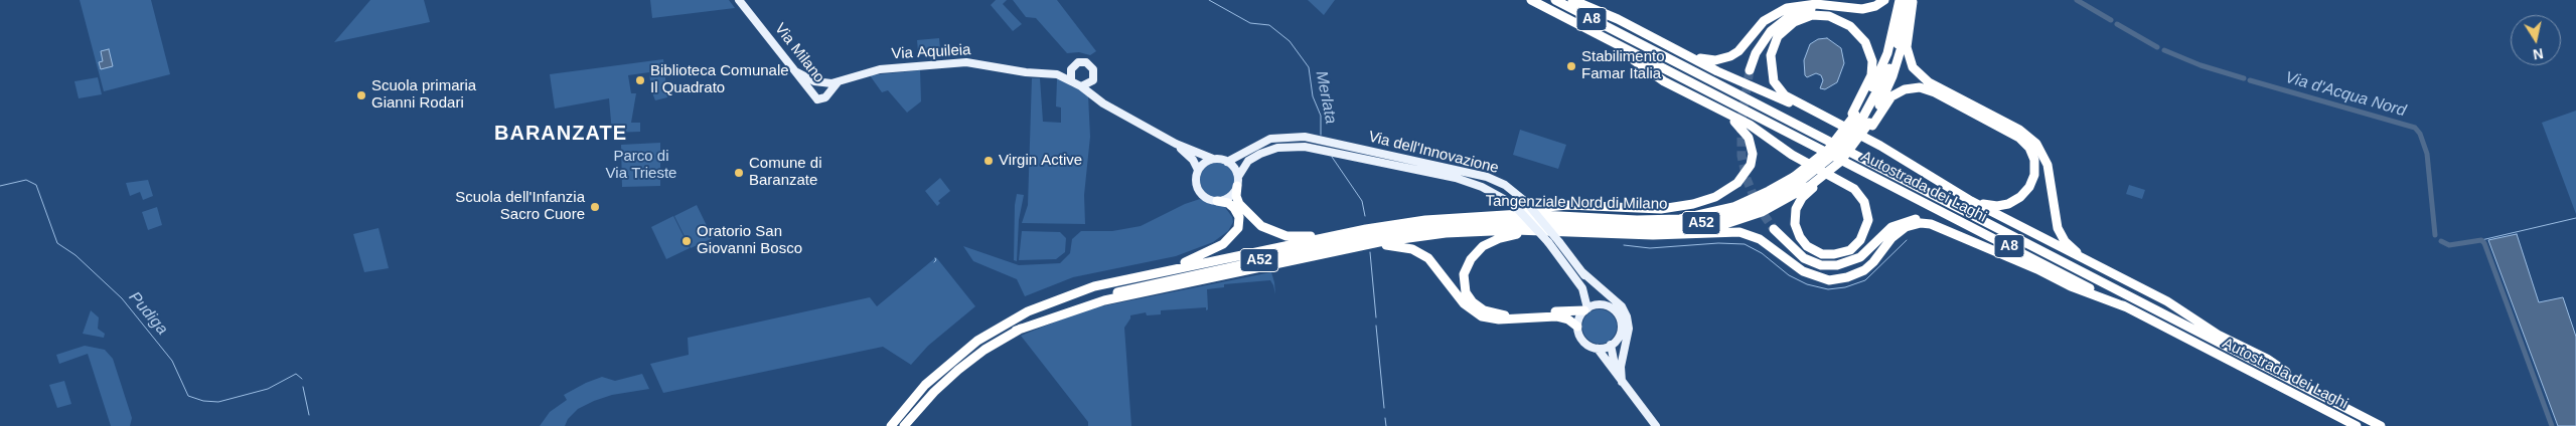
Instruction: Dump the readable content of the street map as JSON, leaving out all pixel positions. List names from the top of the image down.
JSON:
{
  "streets": {
    "highway": [
      "A8",
      "Autostrada dei Laghi",
      "Tangenziale Nord di Milano",
      "A52"
    ],
    "main road": ["Via Aquileia", "Via Milano", "Via dell'Innovazione"]
  },
  "crossings": [
    ["Via Aquileia", "Via Milano"]
  ],
  "districts": ["BARANZATE"],
  "water": ["Via d'Acqua Nord", "Merlata", "Pudiga"],
  "parks": ["Parco di Via Trieste"],
  "places": [
    "Stabilimento Famar Italia",
    "Biblioteca Comunale Il Quadrato",
    "Scuola primaria Gianni Rodari",
    "Virgin Active",
    "Comune di Baranzate",
    "Scuola dell'Infanzia Sacro Cuore",
    "Oratorio San Giovanni Bosco"
  ],
  "north": "bottom"
}
